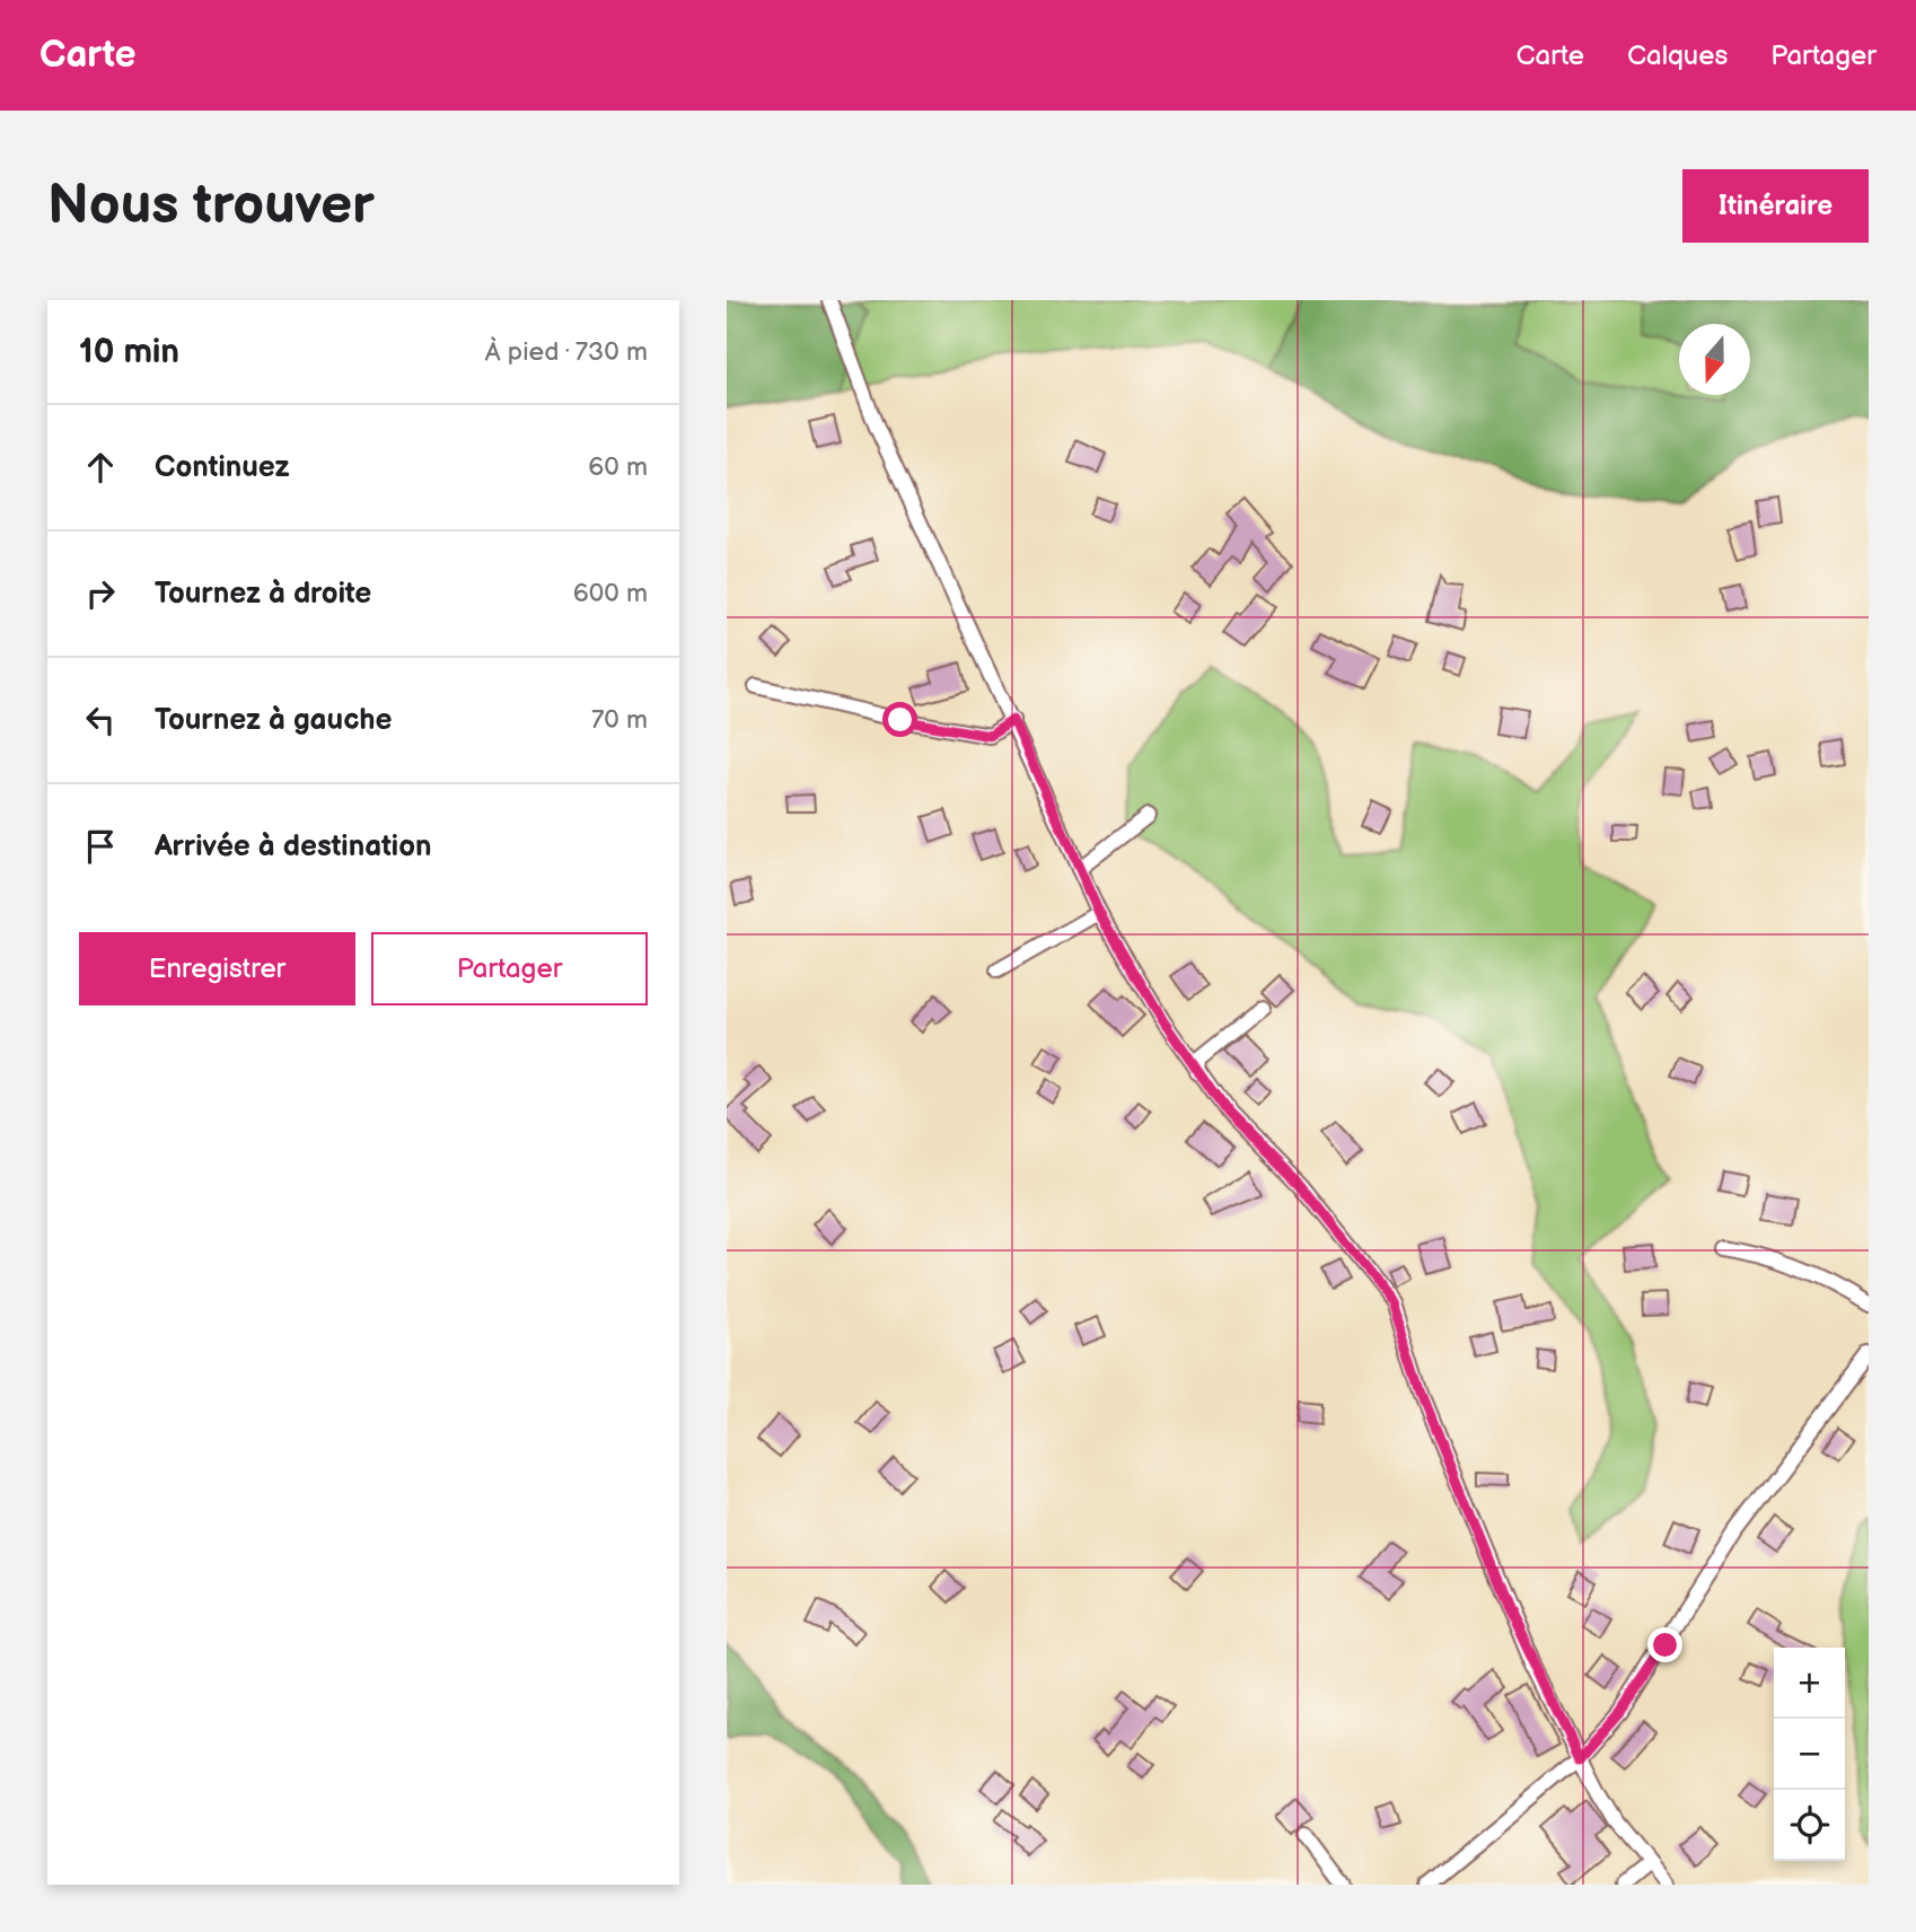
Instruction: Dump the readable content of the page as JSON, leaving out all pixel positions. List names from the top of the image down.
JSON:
{
  "north": "bottom",
  "page": {
    "header": "Carte",
    "nav": ["Carte", "Calques", "Partager"],
    "buttons": [
      "Itinéraire",
      ["Enregistrer", "Partager"]
    ],
    "title": "Nous trouver",
    "heading": ["10 min", "À pied · 730 m"],
    "list": [
      ["Continuez", "60 m"],
      ["Tournez à droite", "600 m"],
      ["Tournez à gauche", "70 m"],
      "Arrivée à destination"
    ],
    "map_buttons": ["+", "−"]
  }
}
